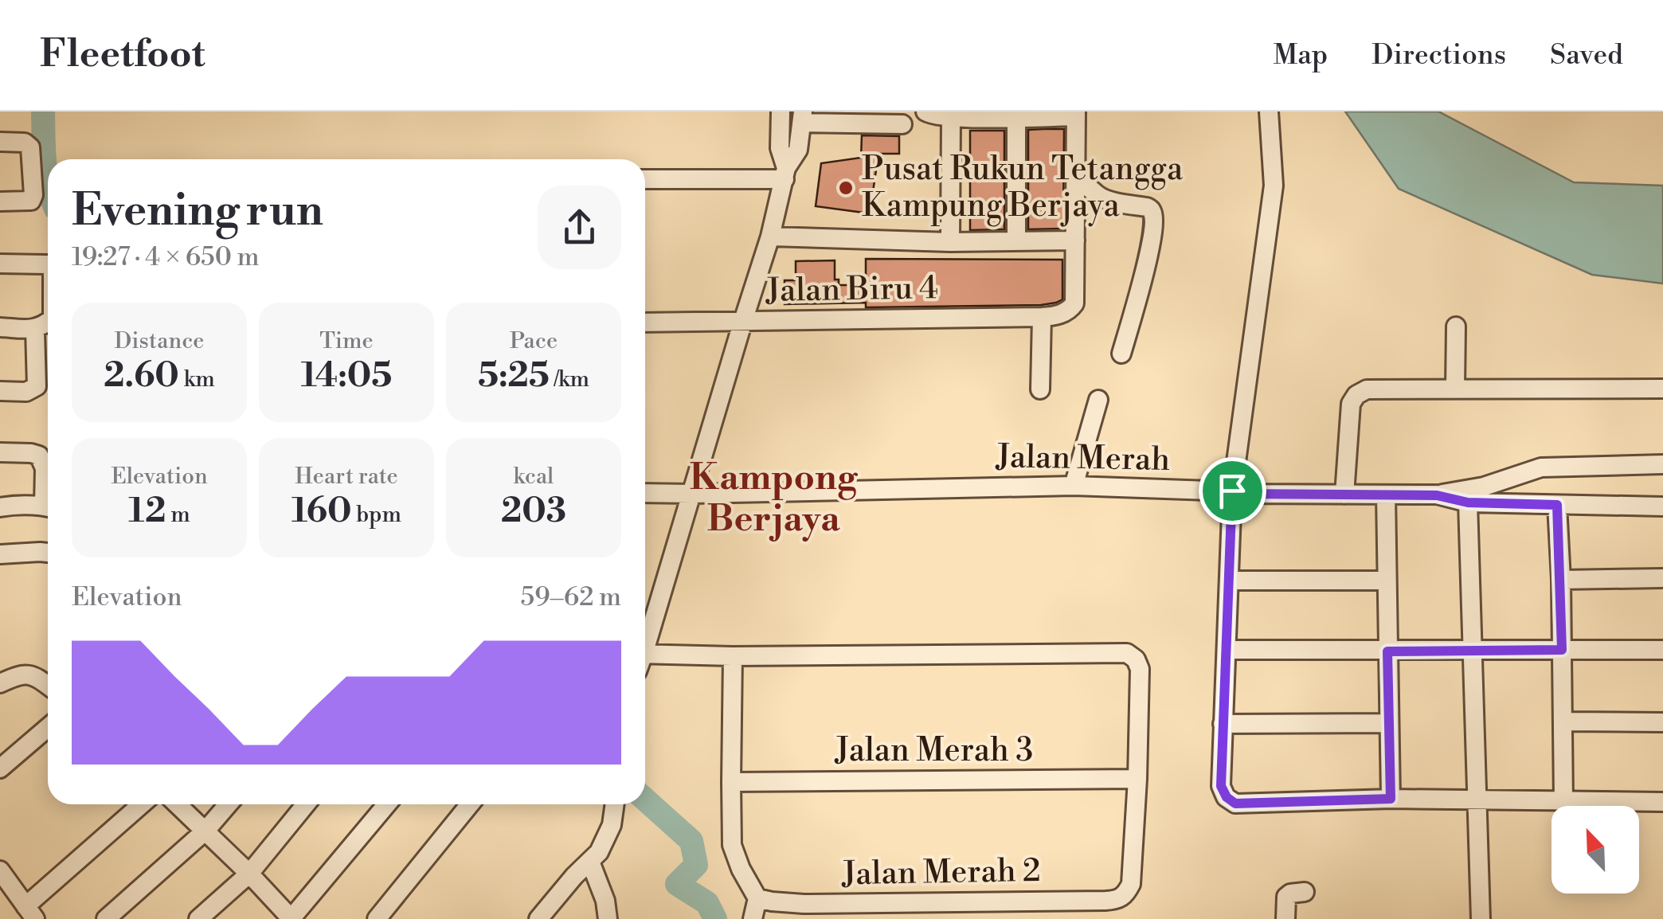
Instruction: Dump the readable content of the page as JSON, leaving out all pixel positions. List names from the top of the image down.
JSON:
{
  "streets": {
    "street": [
      "Jalan Biru 4",
      "Jalan Merah",
      "Jalan Merah 3",
      "Jalan Merah 2"
    ]
  },
  "crossings": [
    ["Jalan Merah 3", "Jalan Merah 2"]
  ],
  "districts": ["Kampong Berjaya"],
  "places": ["Pusat Rukun Tetangga Kampung Berjaya"],
  "north": "top left",
  "page": {
    "header": "Fleetfoot",
    "nav": ["Map", "Directions", "Saved"],
    "heading": ["Evening run", "19:27 · 4 × 650 m"],
    "stats": [
      ["Distance", "2.60 km"],
      ["Time", "14:05"],
      ["Pace", "5:25 /km"],
      ["Elevation", "12 m"],
      ["Heart rate", "160 bpm"],
      ["kcal", "203"]
    ],
    "chart": ["Elevation", "59–62 m"]
  }
}
